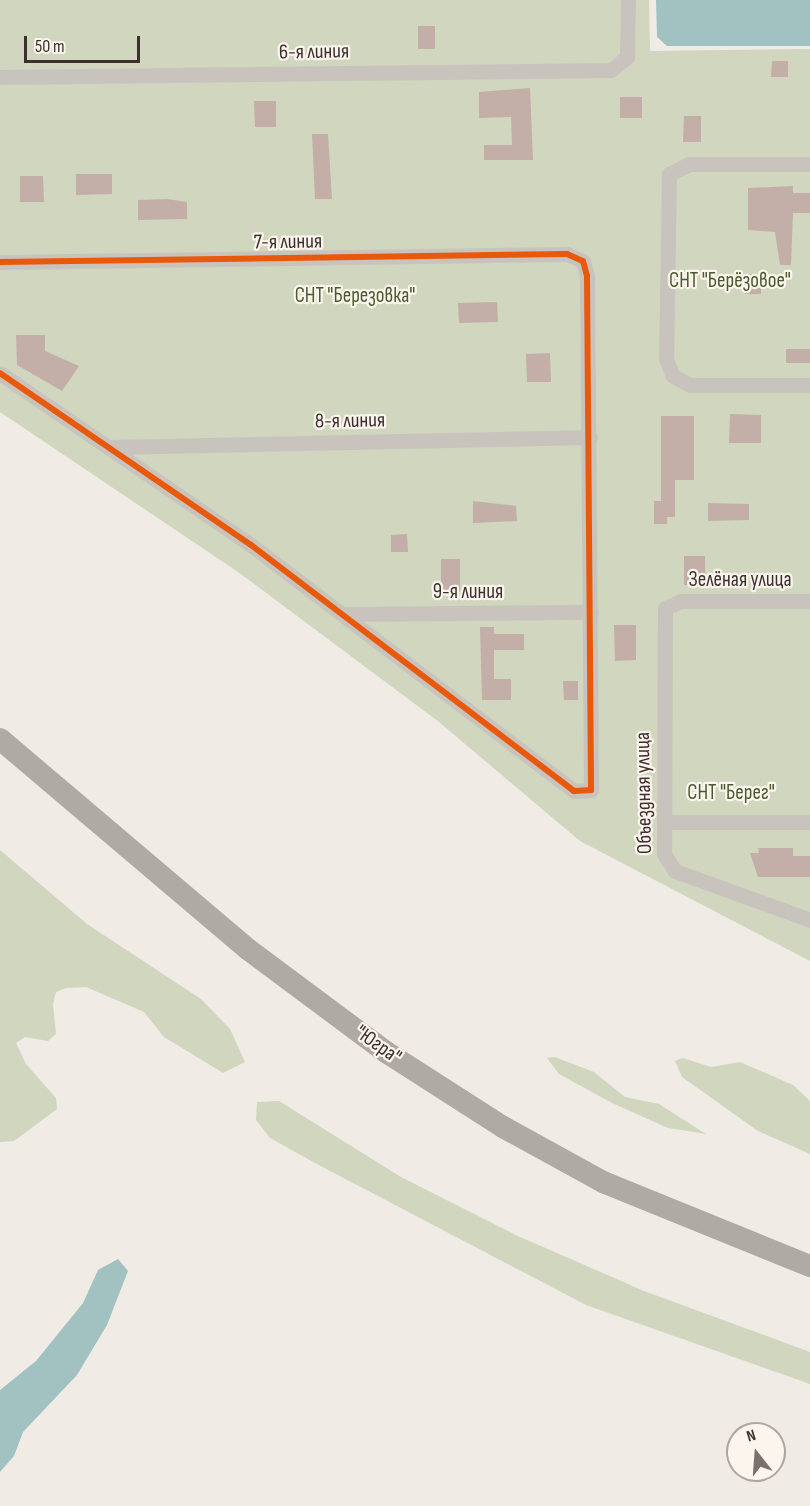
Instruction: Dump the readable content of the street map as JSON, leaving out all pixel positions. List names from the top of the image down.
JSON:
{
  "streets": {
    "highway": ["\"Югра\""],
    "street": [
      "6-я линия",
      "7-я линия",
      "8-я линия",
      "Зелёная улица",
      "9-я линия",
      "Объездная улица"
    ]
  },
  "crossings": [
    ["7-я линия", "8-я линия"],
    ["Зелёная улица", "Объездная улица"]
  ],
  "parks": ["СНТ \"Берёзовое\"", "СНТ \"Березовка\"", "СНТ \"Берег\""],
  "scale_bar": "50 m",
  "north": "top"
}
